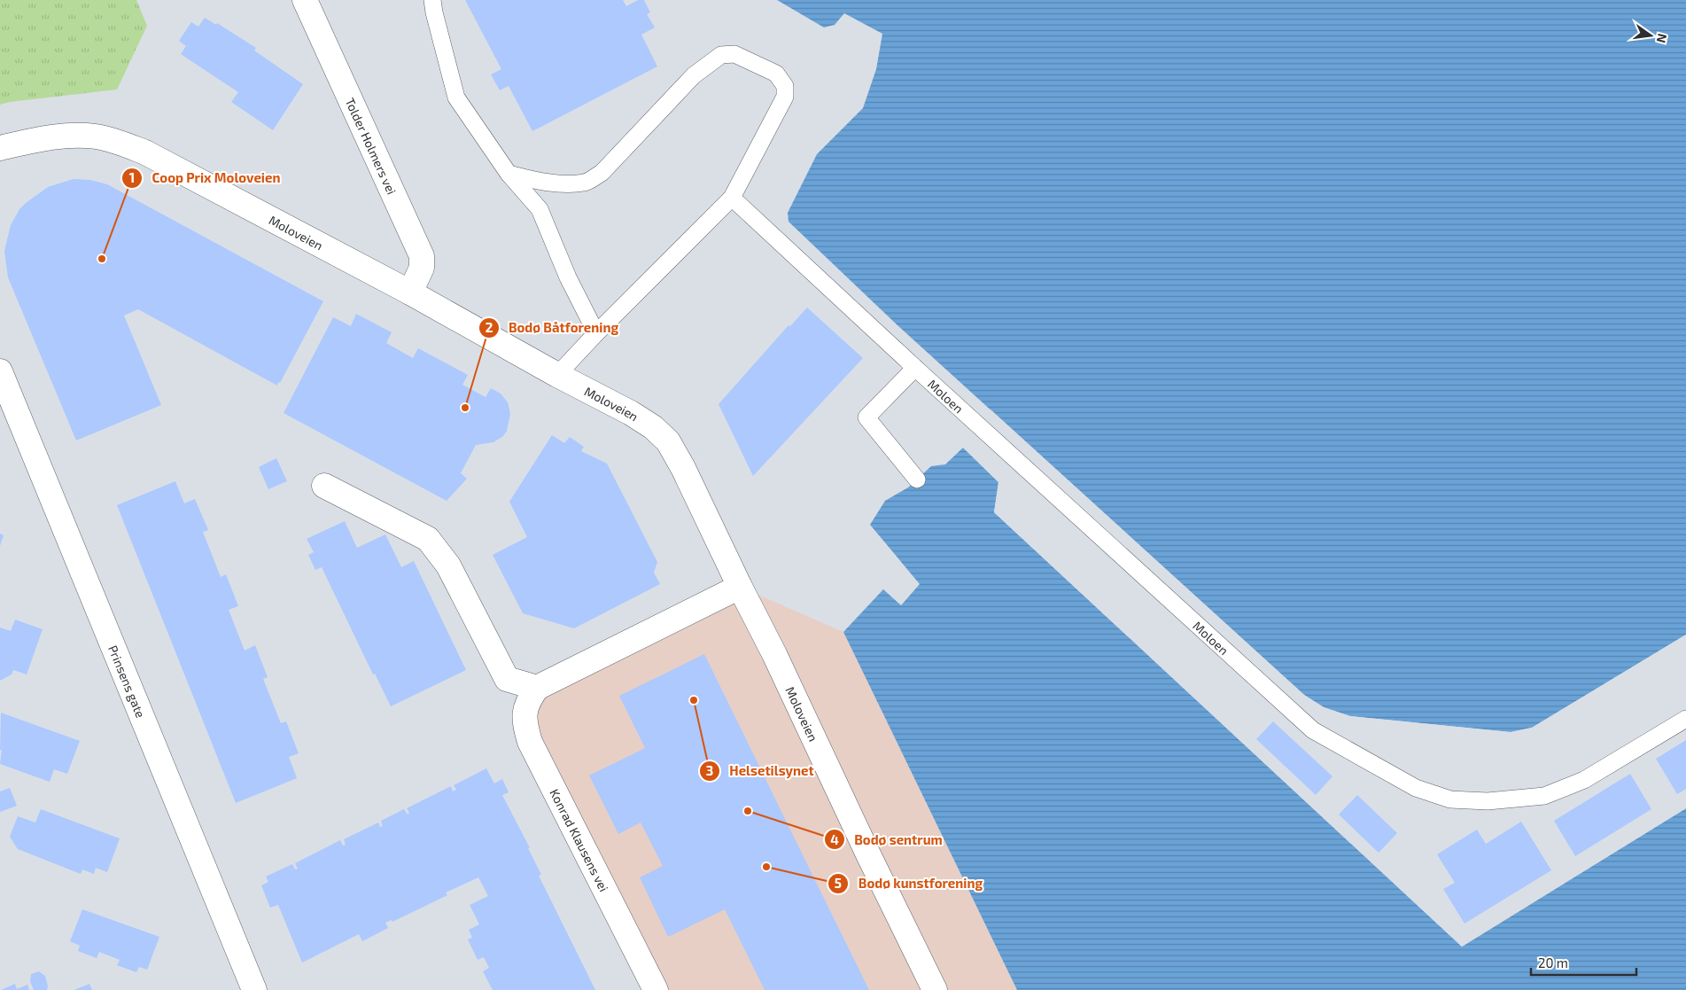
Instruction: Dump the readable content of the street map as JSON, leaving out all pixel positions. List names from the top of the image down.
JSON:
{
  "streets": {
    "street": [
      "Tolder Holmers vei",
      "Moloveien",
      "Prinsens gate",
      "Konrad Klausens vei"
    ],
    "lane": ["Moloen"]
  },
  "crossings": [
    ["Tolder Holmers vei", "Moloveien"]
  ],
  "places": [
    "Coop Prix Moloveien",
    "Bodø Båtforening",
    "Helsetilsynet",
    "Bodø sentrum",
    "Bodø kunstforening"
  ],
  "scale_bar": "20 m",
  "north": "right"
}
